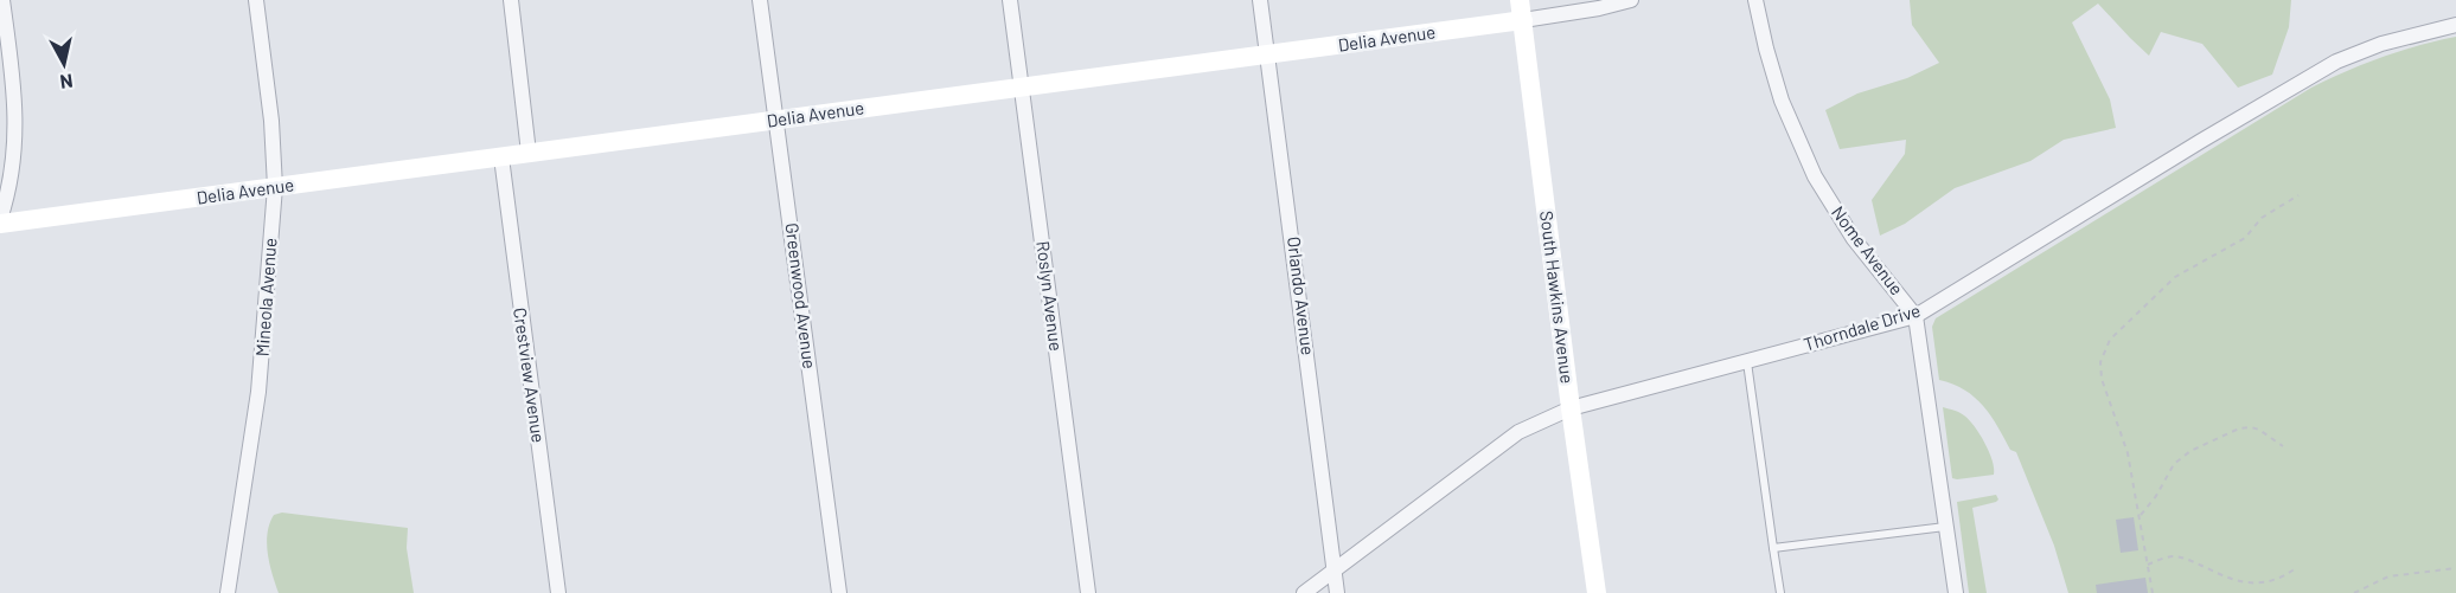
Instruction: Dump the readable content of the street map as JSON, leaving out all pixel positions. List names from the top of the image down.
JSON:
{
  "streets": {
    "street": [
      "Delia Avenue",
      "Nome Avenue",
      "Greenwood Avenue",
      "Roslyn Avenue",
      "Orlando Avenue",
      "Mineola Avenue",
      "South Hawkins Avenue",
      "Thorndale Drive",
      "Crestview Avenue"
    ]
  },
  "crossings": [
    ["Delia Avenue", "Greenwood Avenue"],
    ["Delia Avenue", "Roslyn Avenue"],
    ["Delia Avenue", "Orlando Avenue"],
    ["Delia Avenue", "Mineola Avenue"],
    ["Delia Avenue", "South Hawkins Avenue"],
    ["Delia Avenue", "Crestview Avenue"],
    ["Nome Avenue", "Thorndale Drive"],
    ["Orlando Avenue", "Thorndale Drive"],
    ["South Hawkins Avenue", "Thorndale Drive"]
  ],
  "north": "bottom"
}
